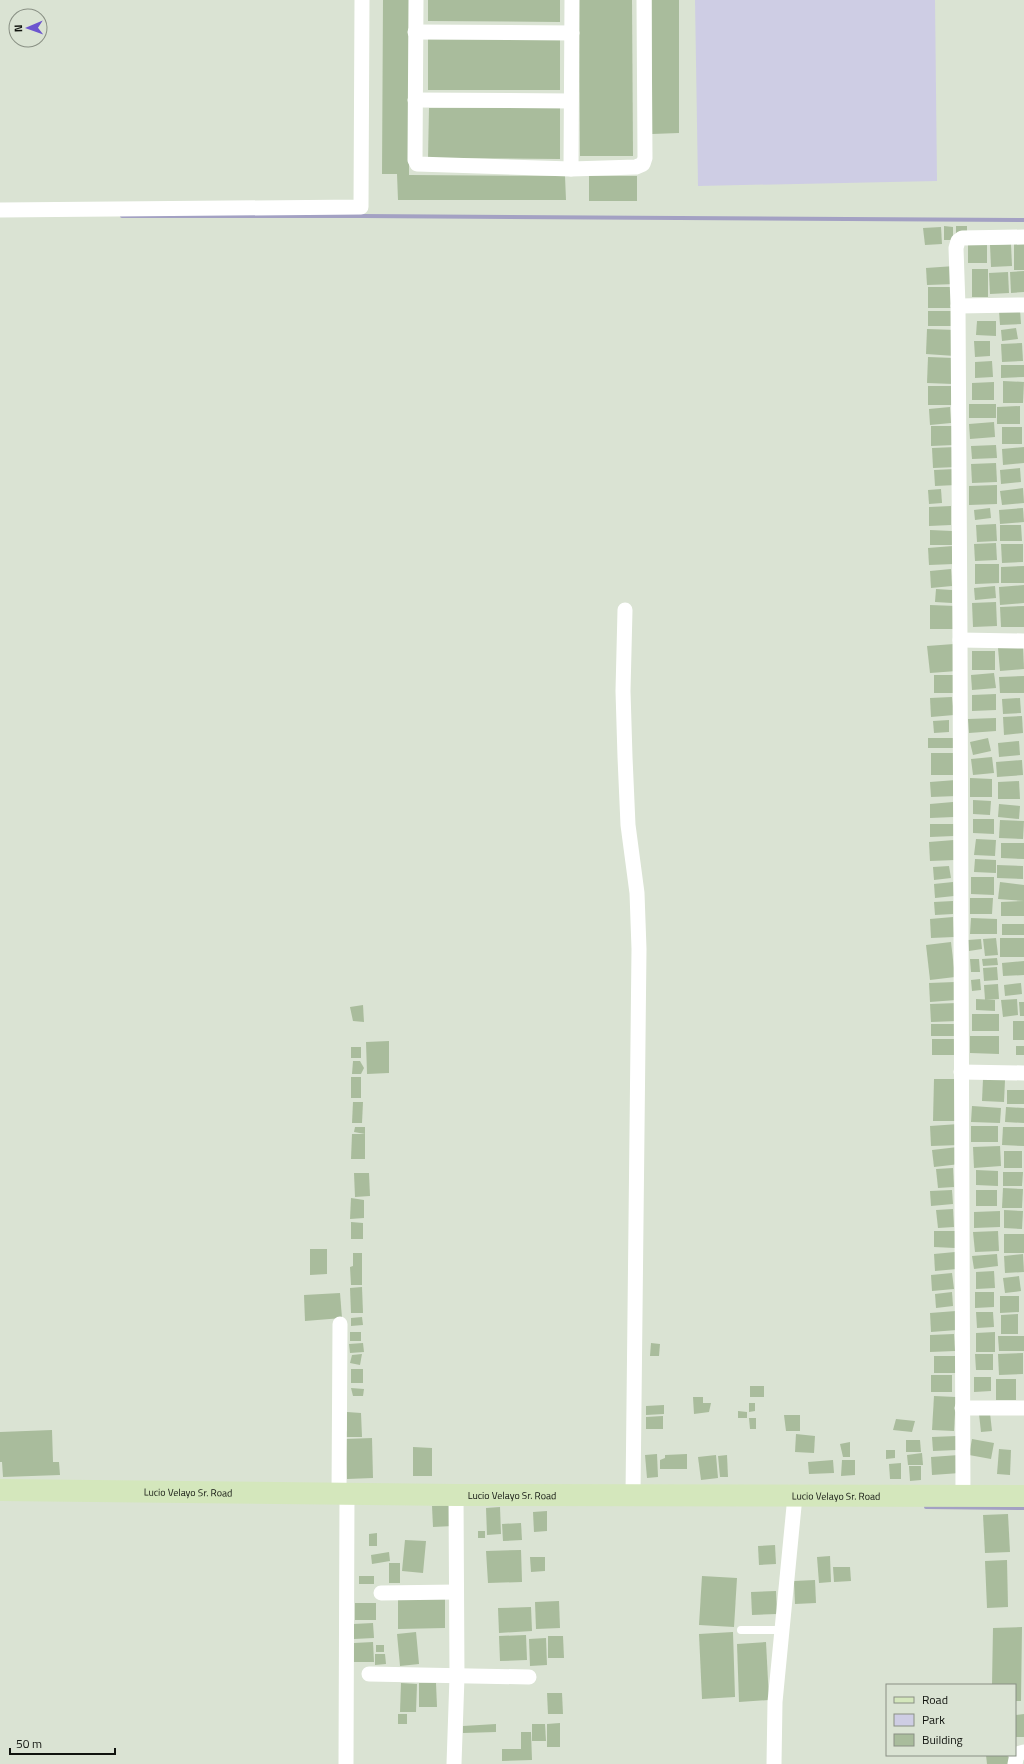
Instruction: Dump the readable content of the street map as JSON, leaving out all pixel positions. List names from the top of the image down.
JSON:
{
  "streets": {
    "main road": ["Lucio Velayo Sr. Road"]
  },
  "legend": ["Road", "Park", "Building"],
  "scale_bar": "50 m",
  "north": "left"
}
